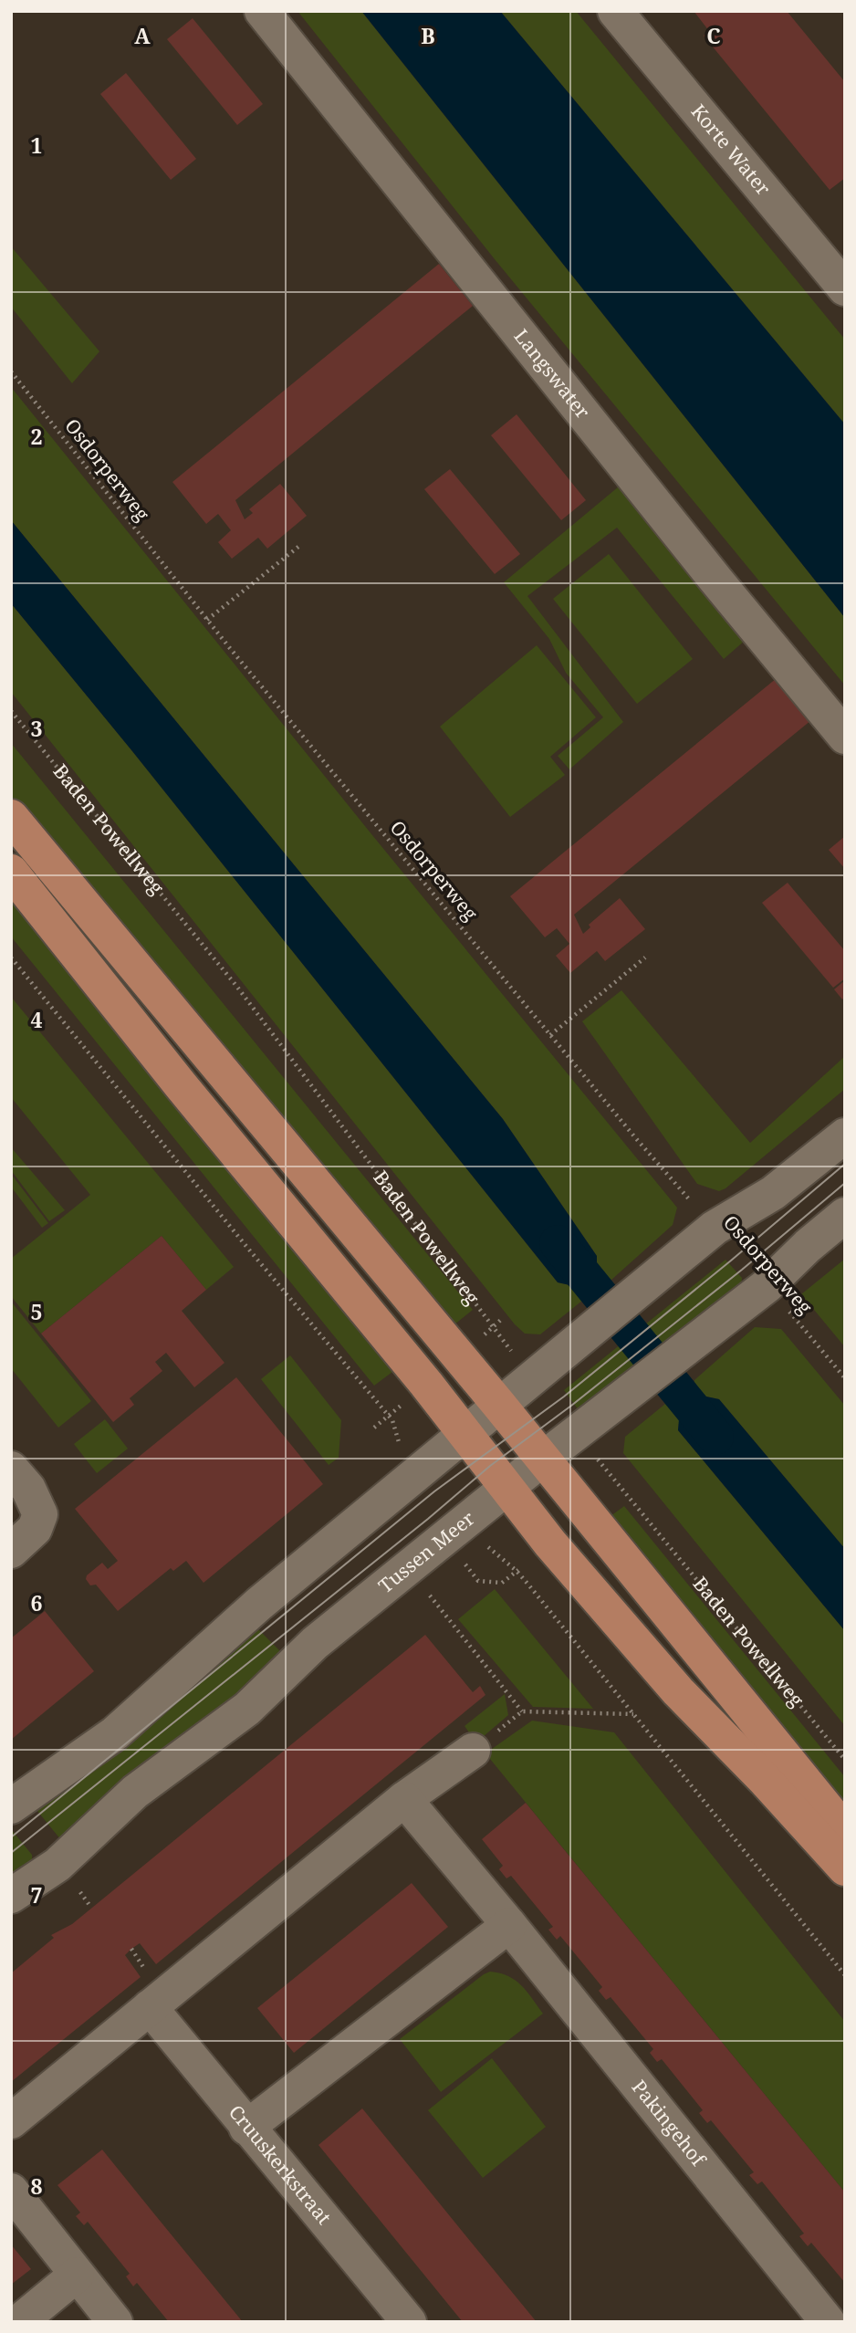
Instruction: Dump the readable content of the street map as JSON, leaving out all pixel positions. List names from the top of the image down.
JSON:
{
  "streets": {
    "street": [
      "Korte Water",
      "Langswater",
      "Tussen Meer",
      "Pakingehof",
      "Cruuskerkstraat"
    ],
    "path": ["Osdorperweg", "Baden Powellweg"]
  },
  "crossings": [
    ["Osdorperweg", "Tussen Meer"],
    ["Baden Powellweg", "Tussen Meer"]
  ],
  "grid": {
    "columns": ["A", "B", "C"],
    "rows": [
      "1",
      "2",
      "3",
      "4",
      "5",
      "6",
      "7",
      "8"
    ]
  }
}
